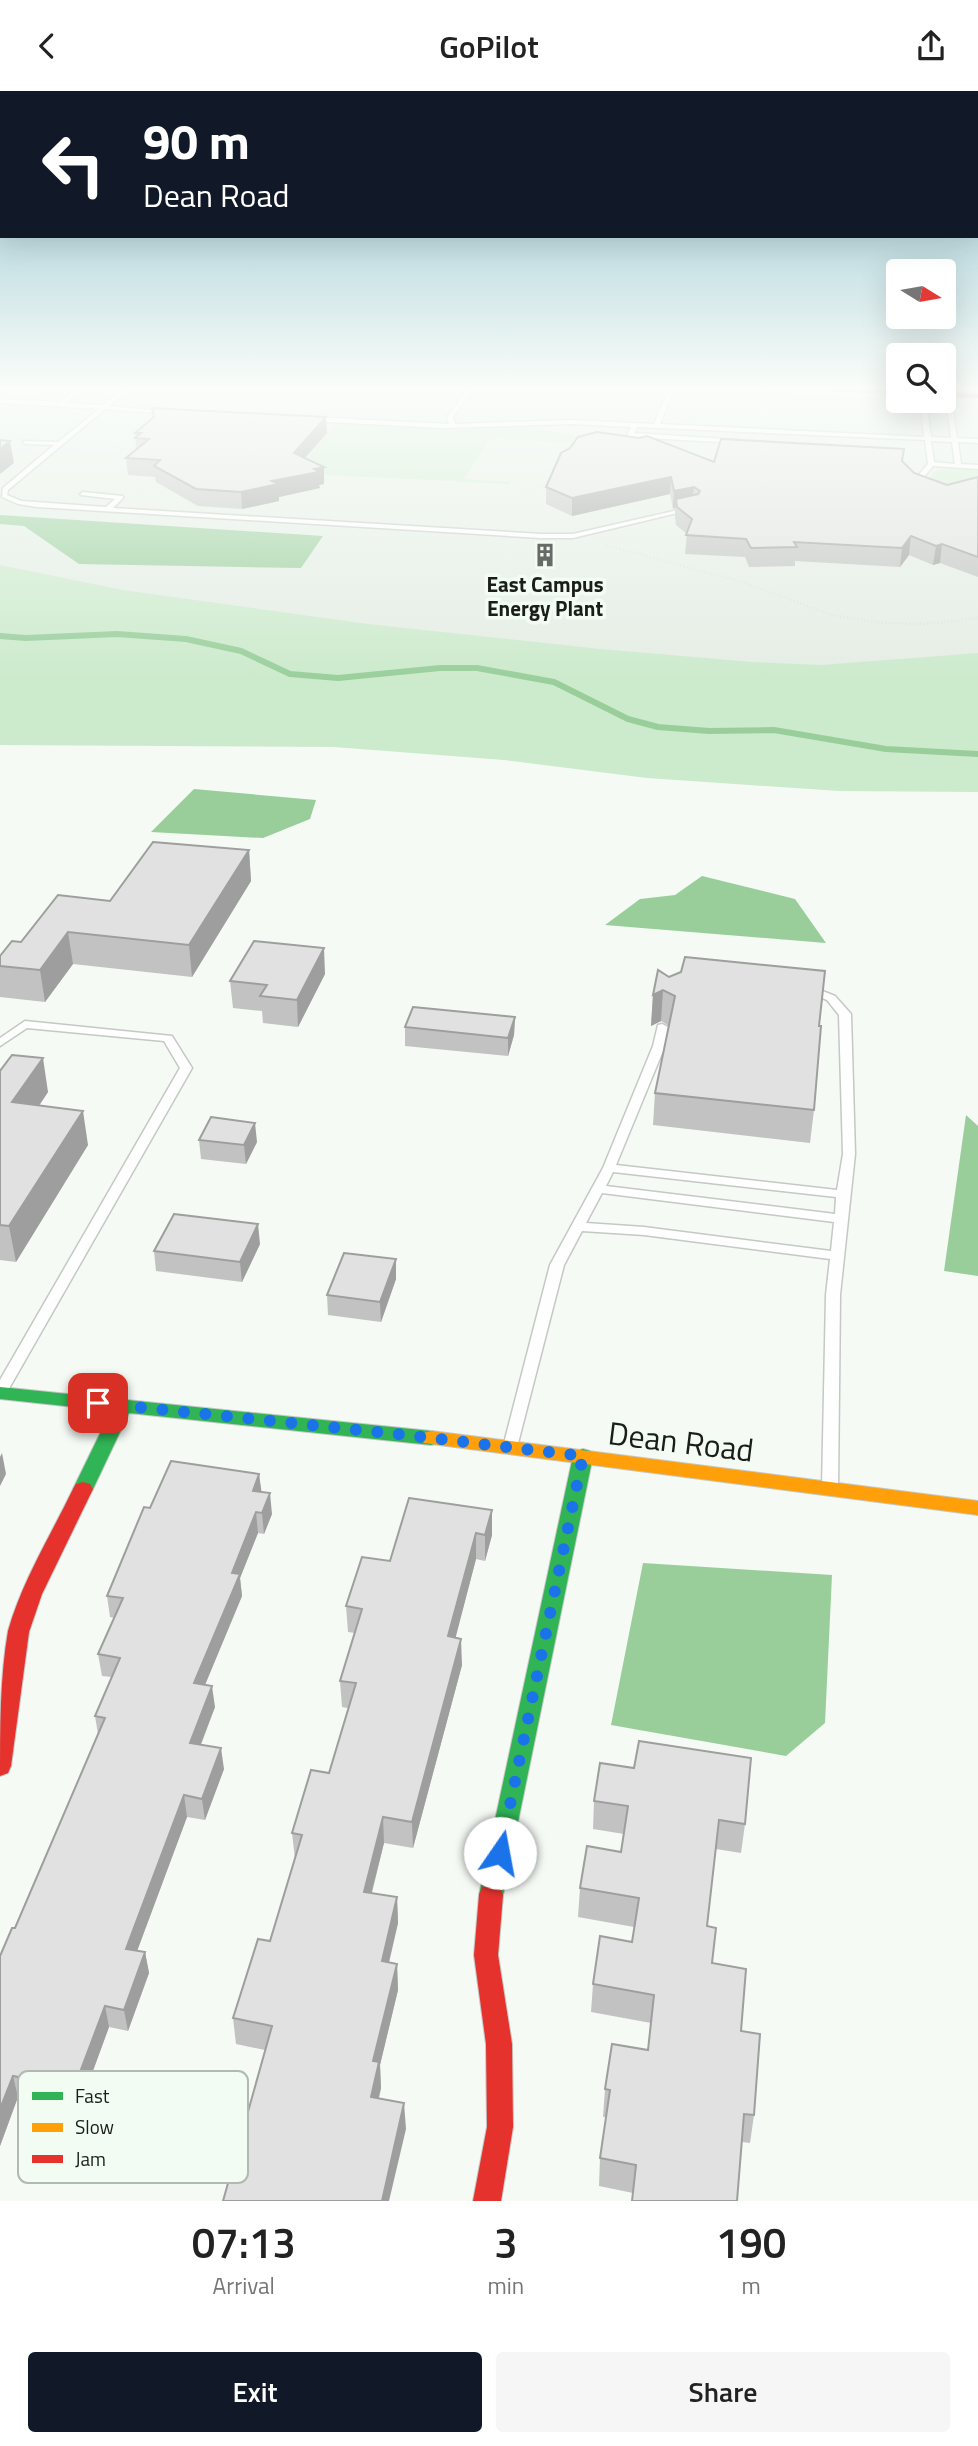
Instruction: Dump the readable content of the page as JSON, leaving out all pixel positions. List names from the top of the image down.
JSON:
{
  "streets": {
    "street": ["Dean Road"]
  },
  "places": {
    "building": ["East Campus Energy Plant"]
  },
  "legend": ["Fast", "Slow", "Jam"],
  "north": "right",
  "page": {
    "header": "GoPilot",
    "turn": ["90 m", "Dean Road"],
    "eta": [
      "07:13",
      "Arrival",
      "3",
      "min",
      "190",
      "m"
    ],
    "buttons": ["Exit", "Share"]
  }
}
